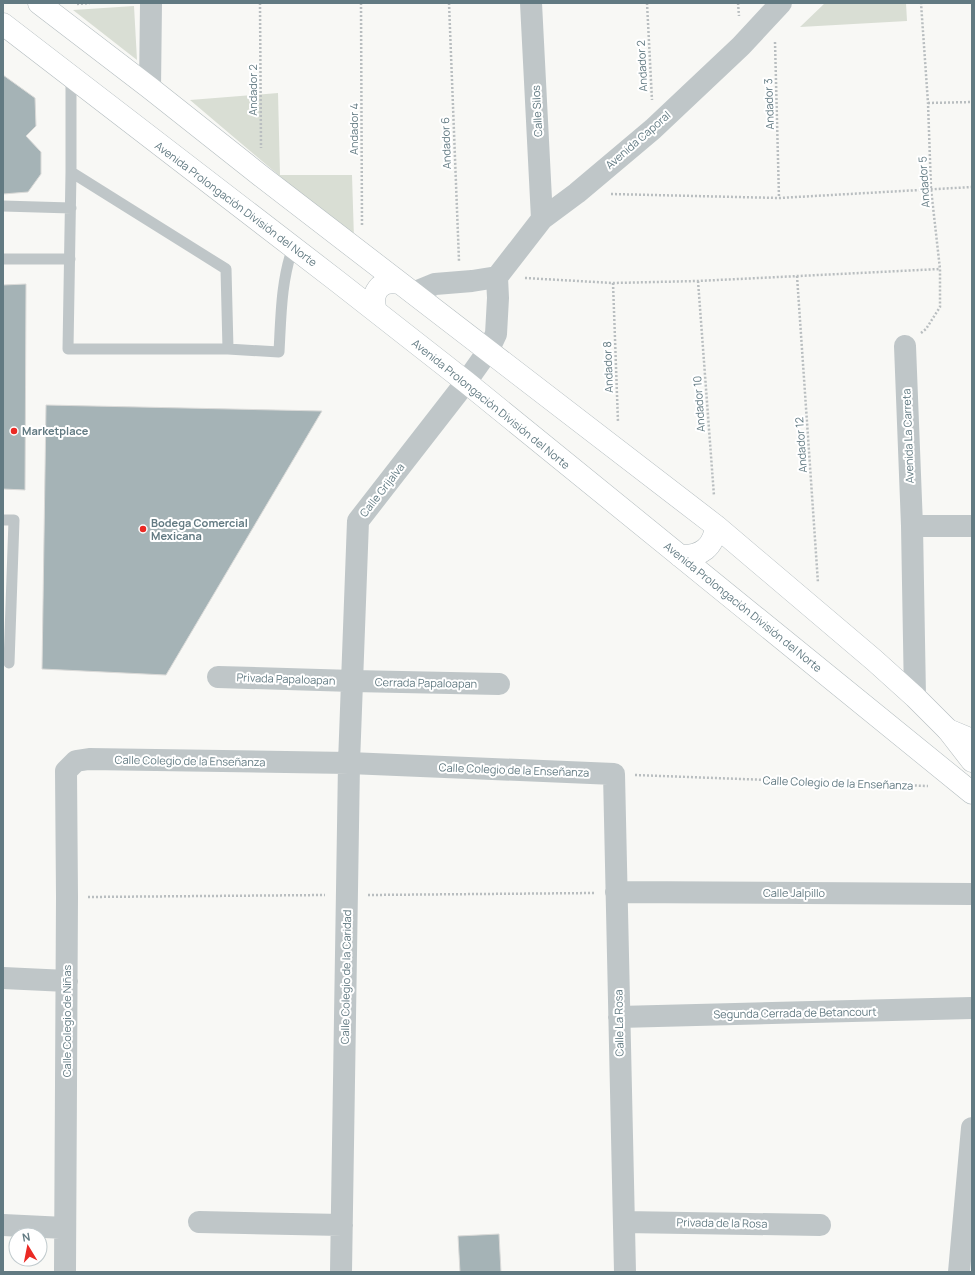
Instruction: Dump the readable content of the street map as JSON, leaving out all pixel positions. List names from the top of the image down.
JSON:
{
  "streets": {
    "main road": ["Avenida Prolongación División del Norte"],
    "street": [
      "Calle Silos",
      "Avenida Caporal",
      "Avenida La Carreta",
      "Calle Grijalva",
      "Privada Papaloapan",
      "Cerrada Papaloapan",
      "Calle Colegio de la Enseñanza",
      "Calle Jalpillo",
      "Calle Colegio de la Caridad",
      "Segunda Cerrada de Betancourt",
      "Calle Colegio de Niñas",
      "Calle La Rosa",
      "Privada de la Rosa"
    ],
    "path": [
      "Andador 2",
      "Andador 3",
      "Andador 4",
      "Andador 6",
      "Andador 5",
      "Andador 8",
      "Andador 10",
      "Andador 12"
    ]
  },
  "crossings": [
    ["Andador 2", "Avenida Caporal"],
    ["Andador 3", "Avenida Caporal"],
    ["Calle Silos", "Avenida Caporal"],
    ["Andador 5", "Avenida La Carreta"],
    ["Avenida Prolongación División del Norte", "Calle Grijalva"],
    ["Avenida Prolongación División del Norte", "Calle Colegio de la Enseñanza"],
    ["Calle Grijalva", "Privada Papaloapan"],
    ["Calle Grijalva", "Cerrada Papaloapan"],
    ["Calle Grijalva", "Calle Colegio de la Caridad"],
    ["Privada Papaloapan", "Cerrada Papaloapan"],
    ["Privada Papaloapan", "Calle Colegio de la Caridad"],
    ["Cerrada Papaloapan", "Calle Colegio de la Caridad"],
    ["Calle Colegio de la Enseñanza", "Calle Colegio de la Caridad"],
    ["Calle Colegio de la Enseñanza", "Calle Colegio de Niñas"],
    ["Calle Colegio de la Enseñanza", "Calle La Rosa"],
    ["Calle Jalpillo", "Calle La Rosa"],
    ["Segunda Cerrada de Betancourt", "Calle La Rosa"],
    ["Calle La Rosa", "Privada de la Rosa"]
  ],
  "places": ["Marketplace", "Bodega Comercial Mexicana"],
  "north": "top"
}
